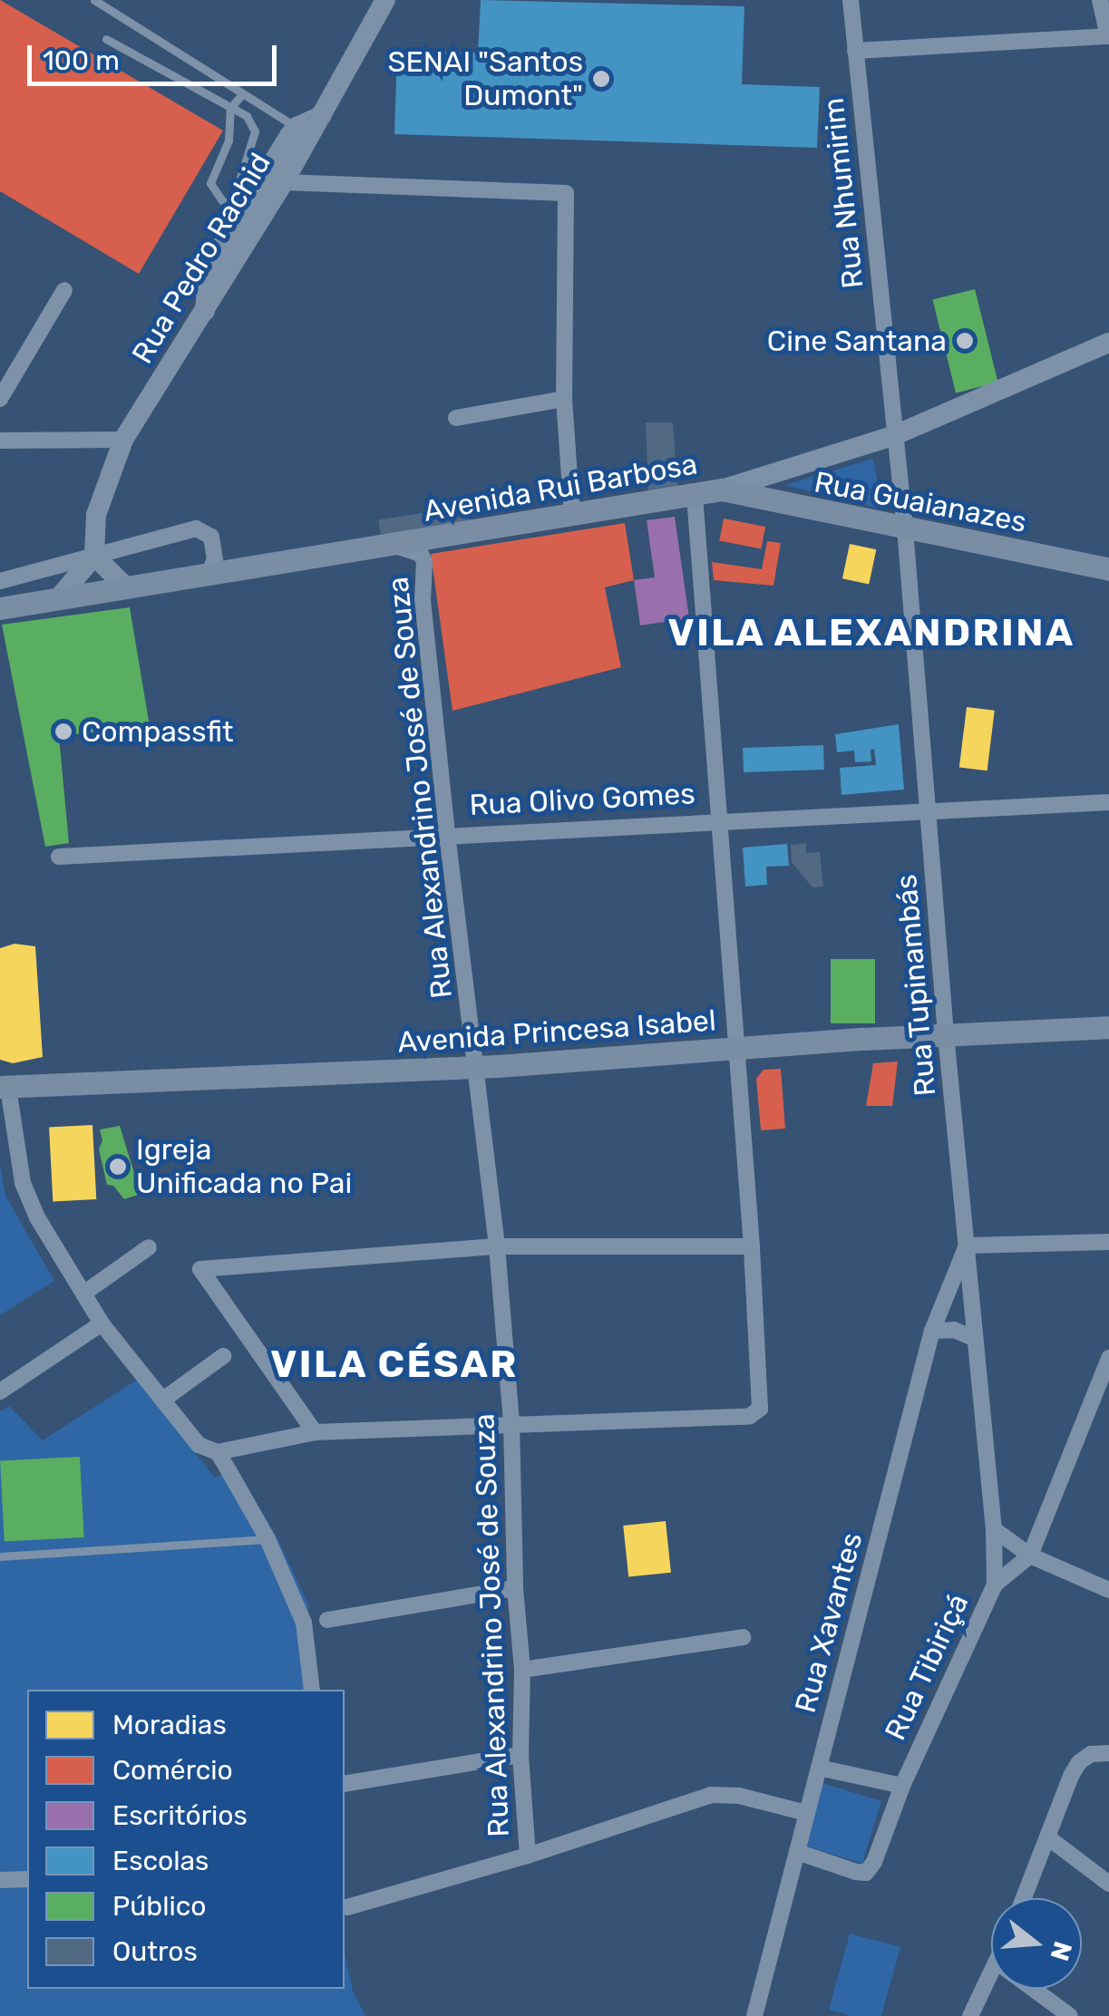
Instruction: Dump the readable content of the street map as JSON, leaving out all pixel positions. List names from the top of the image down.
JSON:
{
  "streets": {
    "main road": ["Avenida Rui Barbosa", "Rua Guaianazes", "Avenida Princesa Isabel"],
    "street": [
      "Rua Nhumirim",
      "Rua Pedro Rachid",
      "Rua Alexandrino José de Souza",
      "Rua Olivo Gomes",
      "Rua Tupinambás",
      "Rua Xavantes",
      "Rua Tibiriçá"
    ]
  },
  "crossings": [
    ["Rua Nhumirim", "Avenida Rui Barbosa"],
    ["Rua Nhumirim", "Rua Tupinambás"],
    ["Avenida Rui Barbosa", "Rua Guaianazes"],
    ["Avenida Rui Barbosa", "Rua Alexandrino José de Souza"],
    ["Avenida Rui Barbosa", "Rua Tupinambás"],
    ["Rua Guaianazes", "Rua Tupinambás"],
    ["Rua Alexandrino José de Souza", "Rua Olivo Gomes"],
    ["Rua Alexandrino José de Souza", "Avenida Princesa Isabel"],
    ["Rua Olivo Gomes", "Rua Tupinambás"],
    ["Rua Tupinambás", "Avenida Princesa Isabel"],
    ["Rua Tupinambás", "Rua Xavantes"],
    ["Rua Tupinambás", "Rua Tibiriçá"],
    ["Rua Xavantes", "Rua Tibiriçá"]
  ],
  "districts": ["VILA ALEXANDRINA", "VILA CÉSAR"],
  "places": [
    "SENAI \"Santos Dumont\"",
    "Cine Santana",
    "Compassfit",
    "Igreja Unificada no Pai"
  ],
  "legend": [
    "Moradias",
    "Comércio",
    "Escritórios",
    "Escolas",
    "Público",
    "Outros"
  ],
  "scale_bar": "100 m",
  "north": "right"
}
